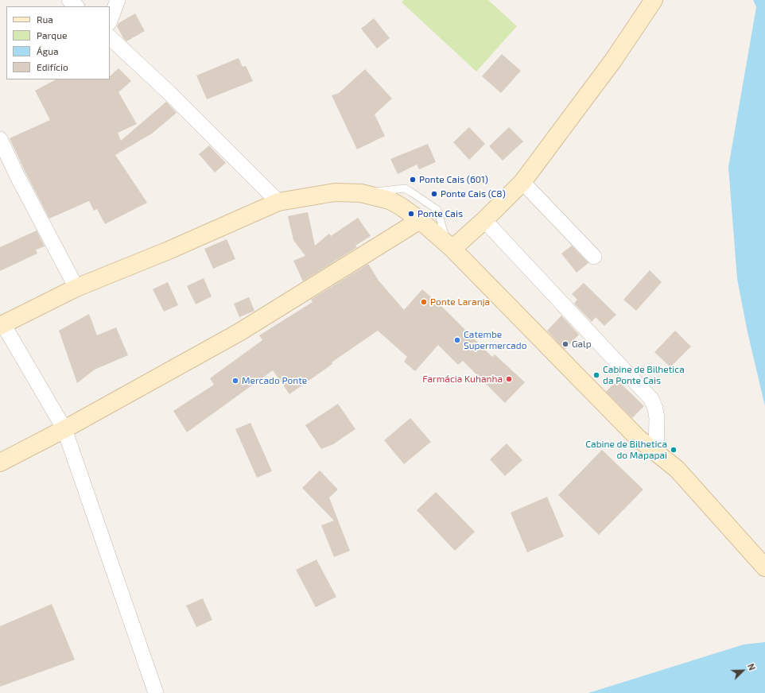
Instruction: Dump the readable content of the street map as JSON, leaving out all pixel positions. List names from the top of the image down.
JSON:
{
  "places": [
    "Ponte Cais (601)",
    "Ponte Cais (C8)",
    "Ponte Cais",
    "Ponte Laranja",
    "Catembe Supermercado",
    "Galp",
    "Cabine de Bilhetica da Ponte Cais",
    "Farmácia Kuhanha",
    "Mercado Ponte",
    "Cabine de Bilhetica do Mapapai"
  ],
  "legend": [
    "Rua",
    "Parque",
    "Água",
    "Edifício"
  ],
  "north": "top right"
}
